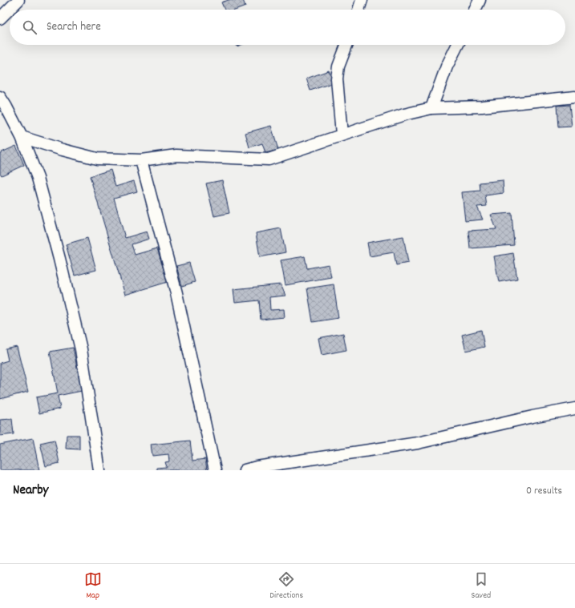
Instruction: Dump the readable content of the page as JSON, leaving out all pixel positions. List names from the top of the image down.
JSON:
{
  "page": {
    "search": "Search here",
    "heading": ["Nearby", "0 results"],
    "nav": ["Map", "Directions", "Saved"]
  }
}
